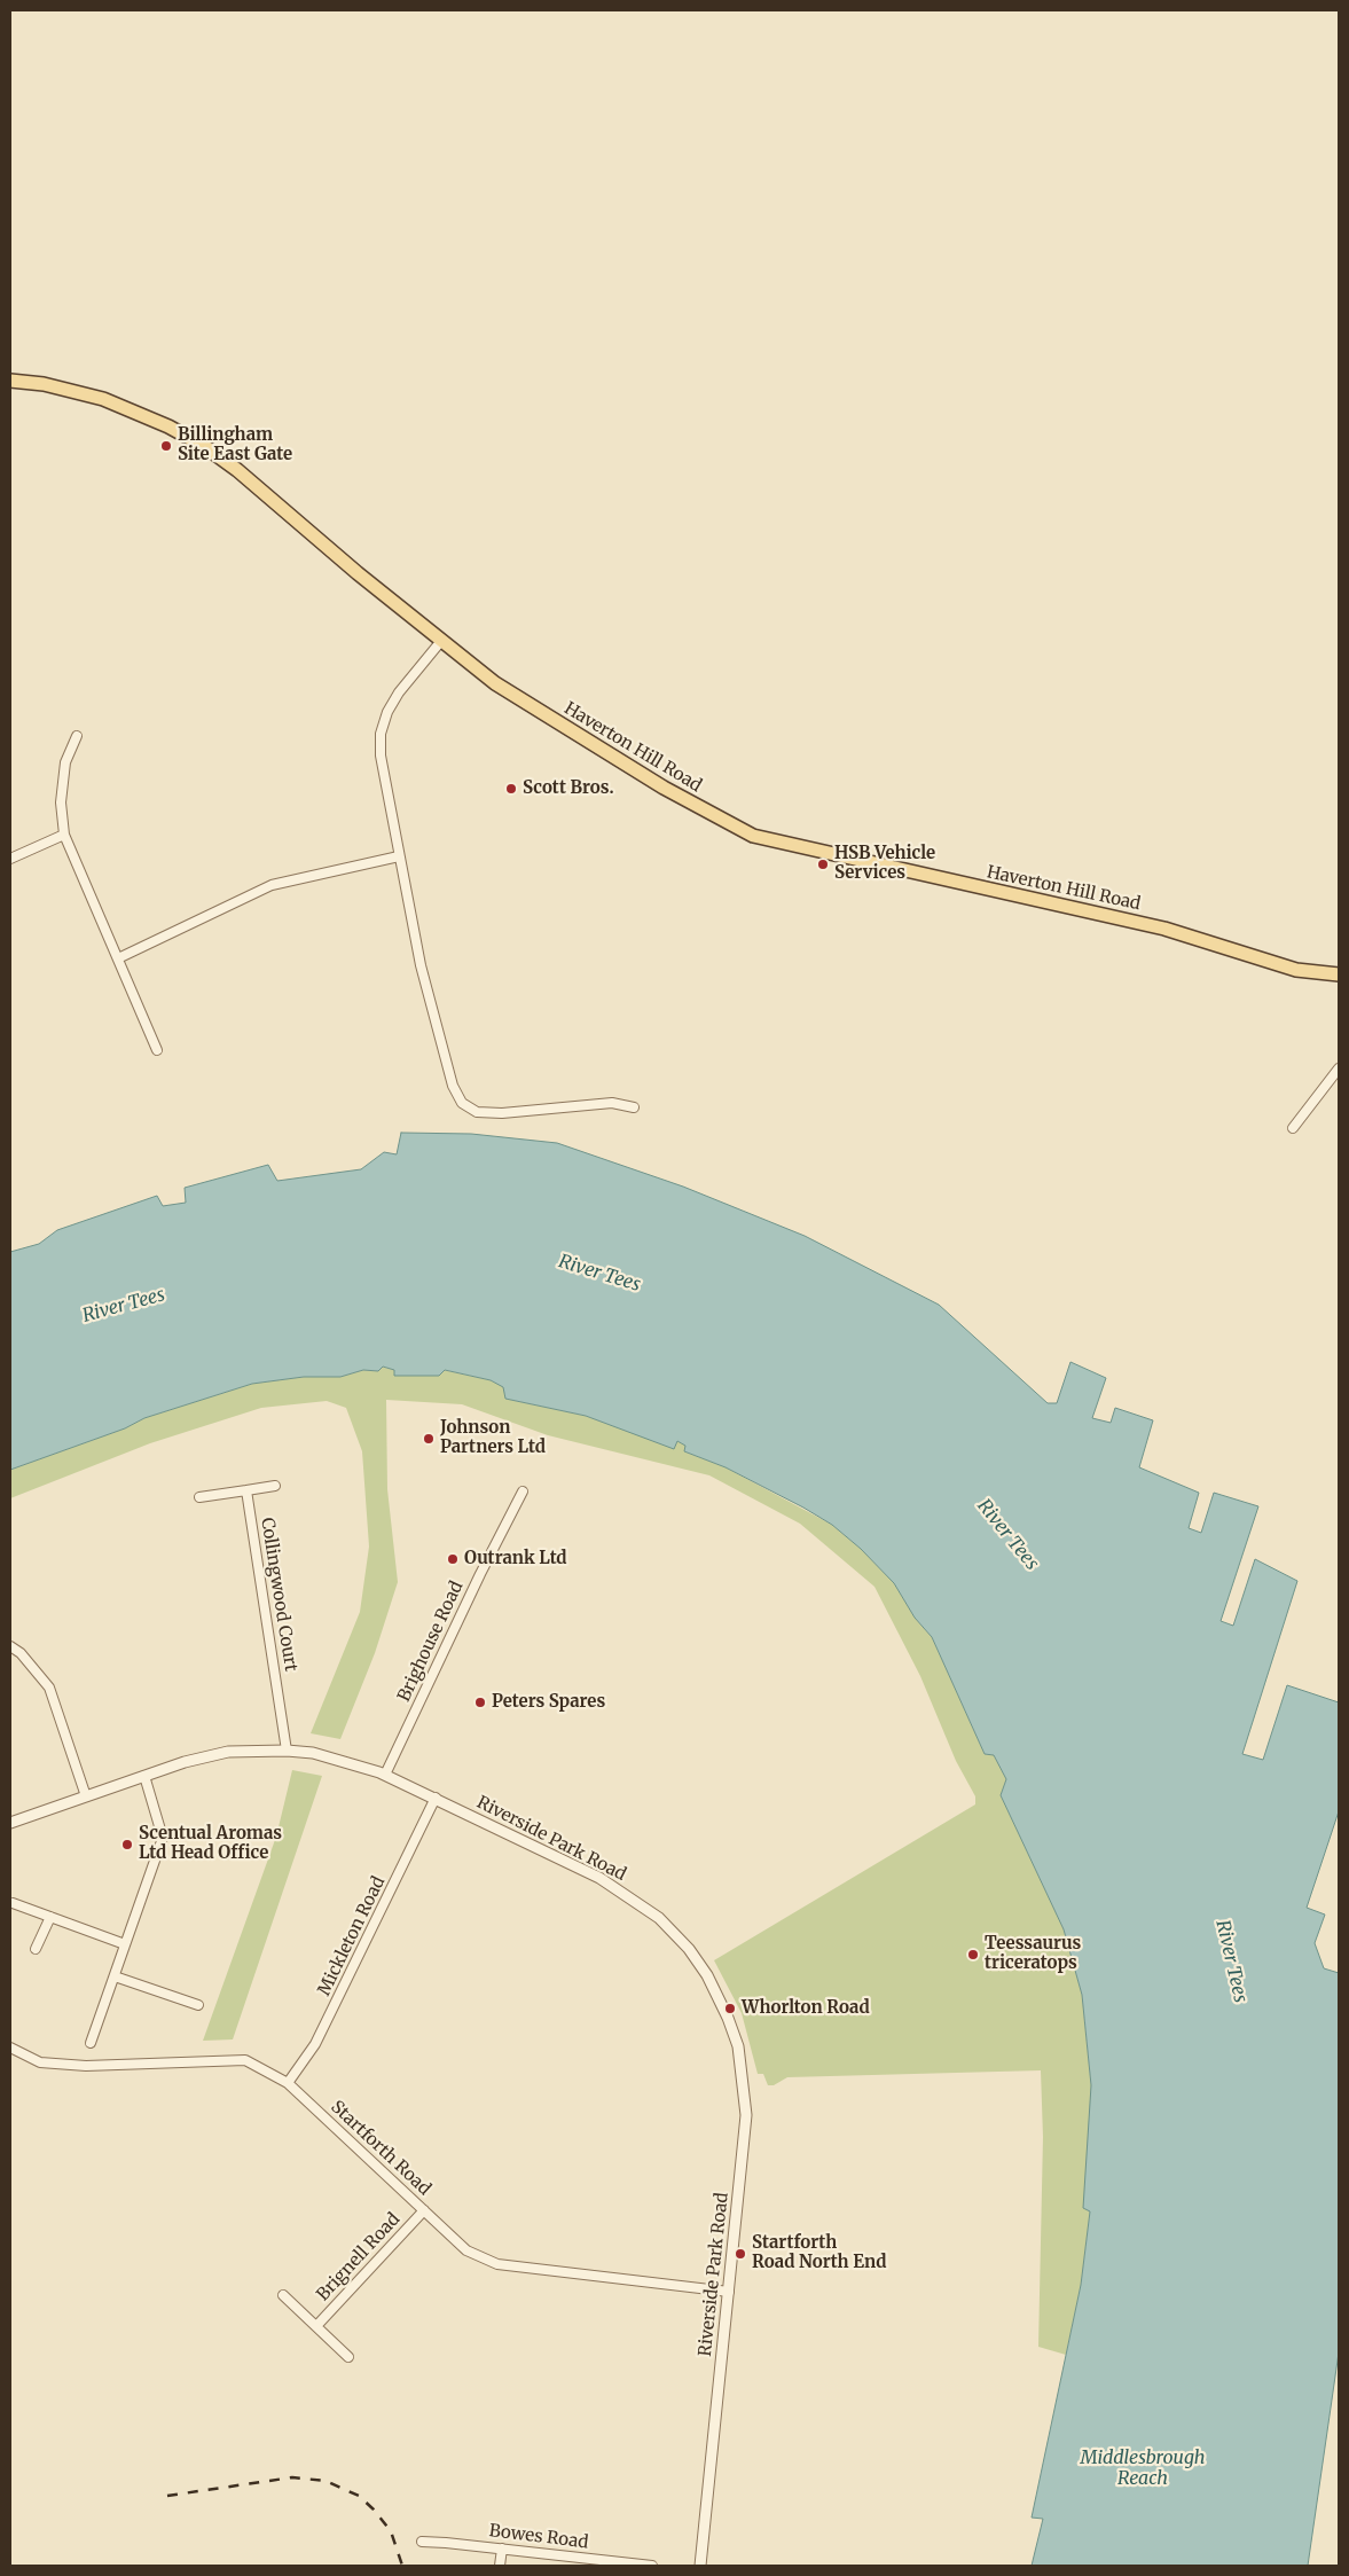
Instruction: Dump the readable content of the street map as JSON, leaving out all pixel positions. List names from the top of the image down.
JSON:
{
  "streets": {
    "main road": ["Haverton Hill Road"],
    "street": [
      "Collingwood Court",
      "Brighouse Road",
      "Riverside Park Road",
      "Mickleton Road",
      "Startforth Road",
      "Brignell Road",
      "Bowes Road"
    ]
  },
  "crossings": [
    ["Collingwood Court", "Riverside Park Road"],
    ["Brighouse Road", "Riverside Park Road"],
    ["Riverside Park Road", "Mickleton Road"],
    ["Riverside Park Road", "Startforth Road"],
    ["Mickleton Road", "Startforth Road"],
    ["Startforth Road", "Brignell Road"]
  ],
  "water": ["River Tees", "Middlesbrough Reach"],
  "places": [
    "Billingham Site East Gate",
    "Scott Bros.",
    "HSB Vehicle Services",
    "Johnson Partners Ltd",
    "Outrank Ltd",
    "Peters Spares",
    "Scentual Aromas Ltd Head Office",
    "Teessaurus triceratops",
    "Whorlton Road",
    "Startforth Road North End"
  ]
}
